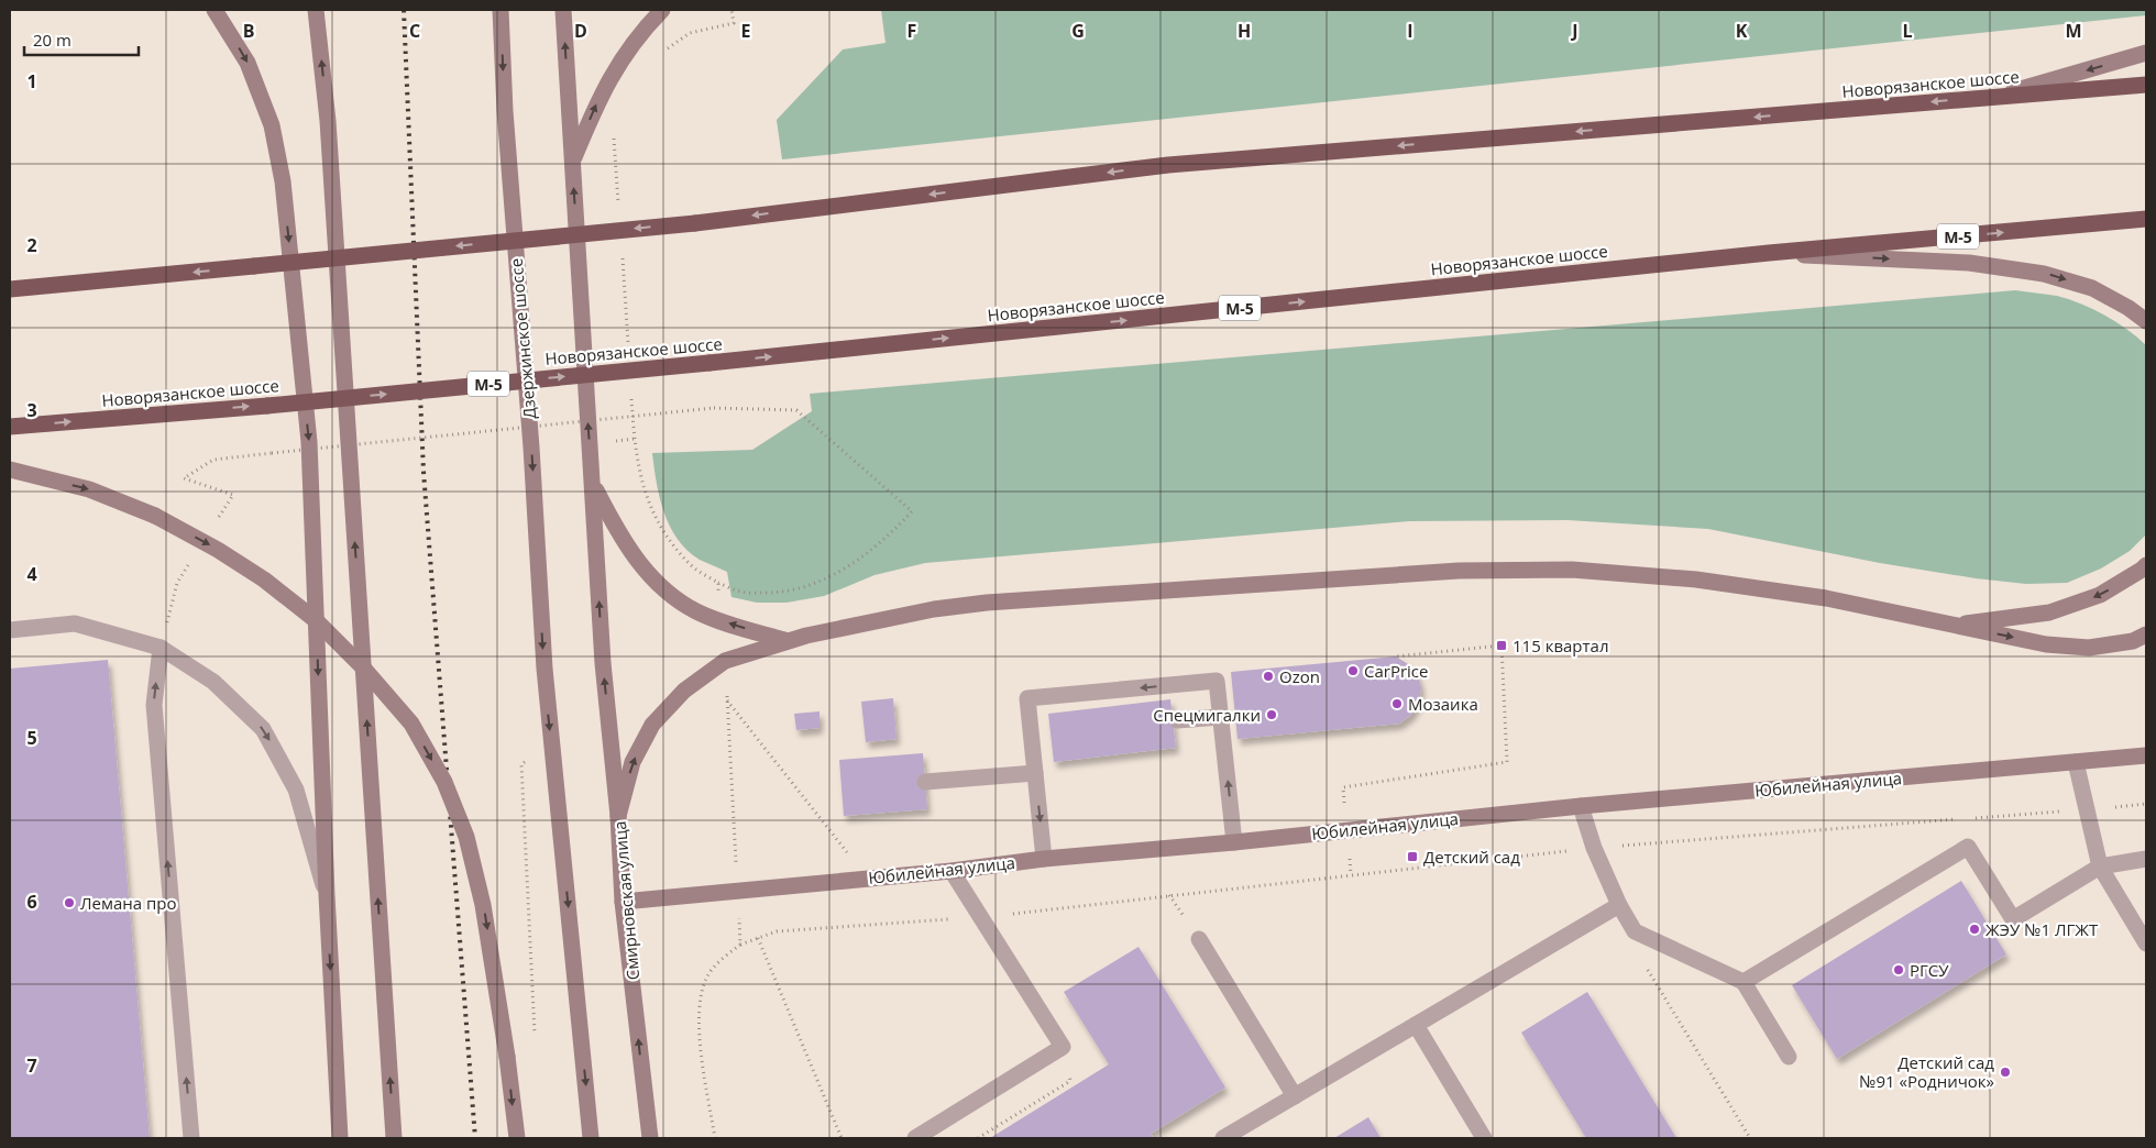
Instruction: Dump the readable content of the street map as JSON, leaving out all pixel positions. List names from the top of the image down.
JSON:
{
  "streets": {
    "highway": ["Новорязанское шоссе", "М-5"],
    "main road": ["Дзержинское шоссе", "Юбилейная улица", "Смирновская улица"]
  },
  "crossings": [
    ["Новорязанское шоссе", "М-5"],
    ["Юбилейная улица", "Смирновская улица"]
  ],
  "one_way": ["Смирновская улица"],
  "places": {
    "transit": ["115 квартал", "Детский сад"],
    "other": [
      "CarPrice",
      "Ozon",
      "Мозаика",
      "Спецмигалки",
      "Лемана про",
      "ЖЭУ №1 ЛГЖТ",
      "РГСУ",
      "Детский сад №91 «Родничок»"
    ]
  },
  "scale_bar": "20 m",
  "grid": {
    "columns": [
      "B",
      "C",
      "D",
      "E",
      "F",
      "G",
      "H",
      "I",
      "J",
      "K",
      "L",
      "M"
    ],
    "rows": [
      "1",
      "2",
      "3",
      "4",
      "5",
      "6",
      "7"
    ]
  }
}
